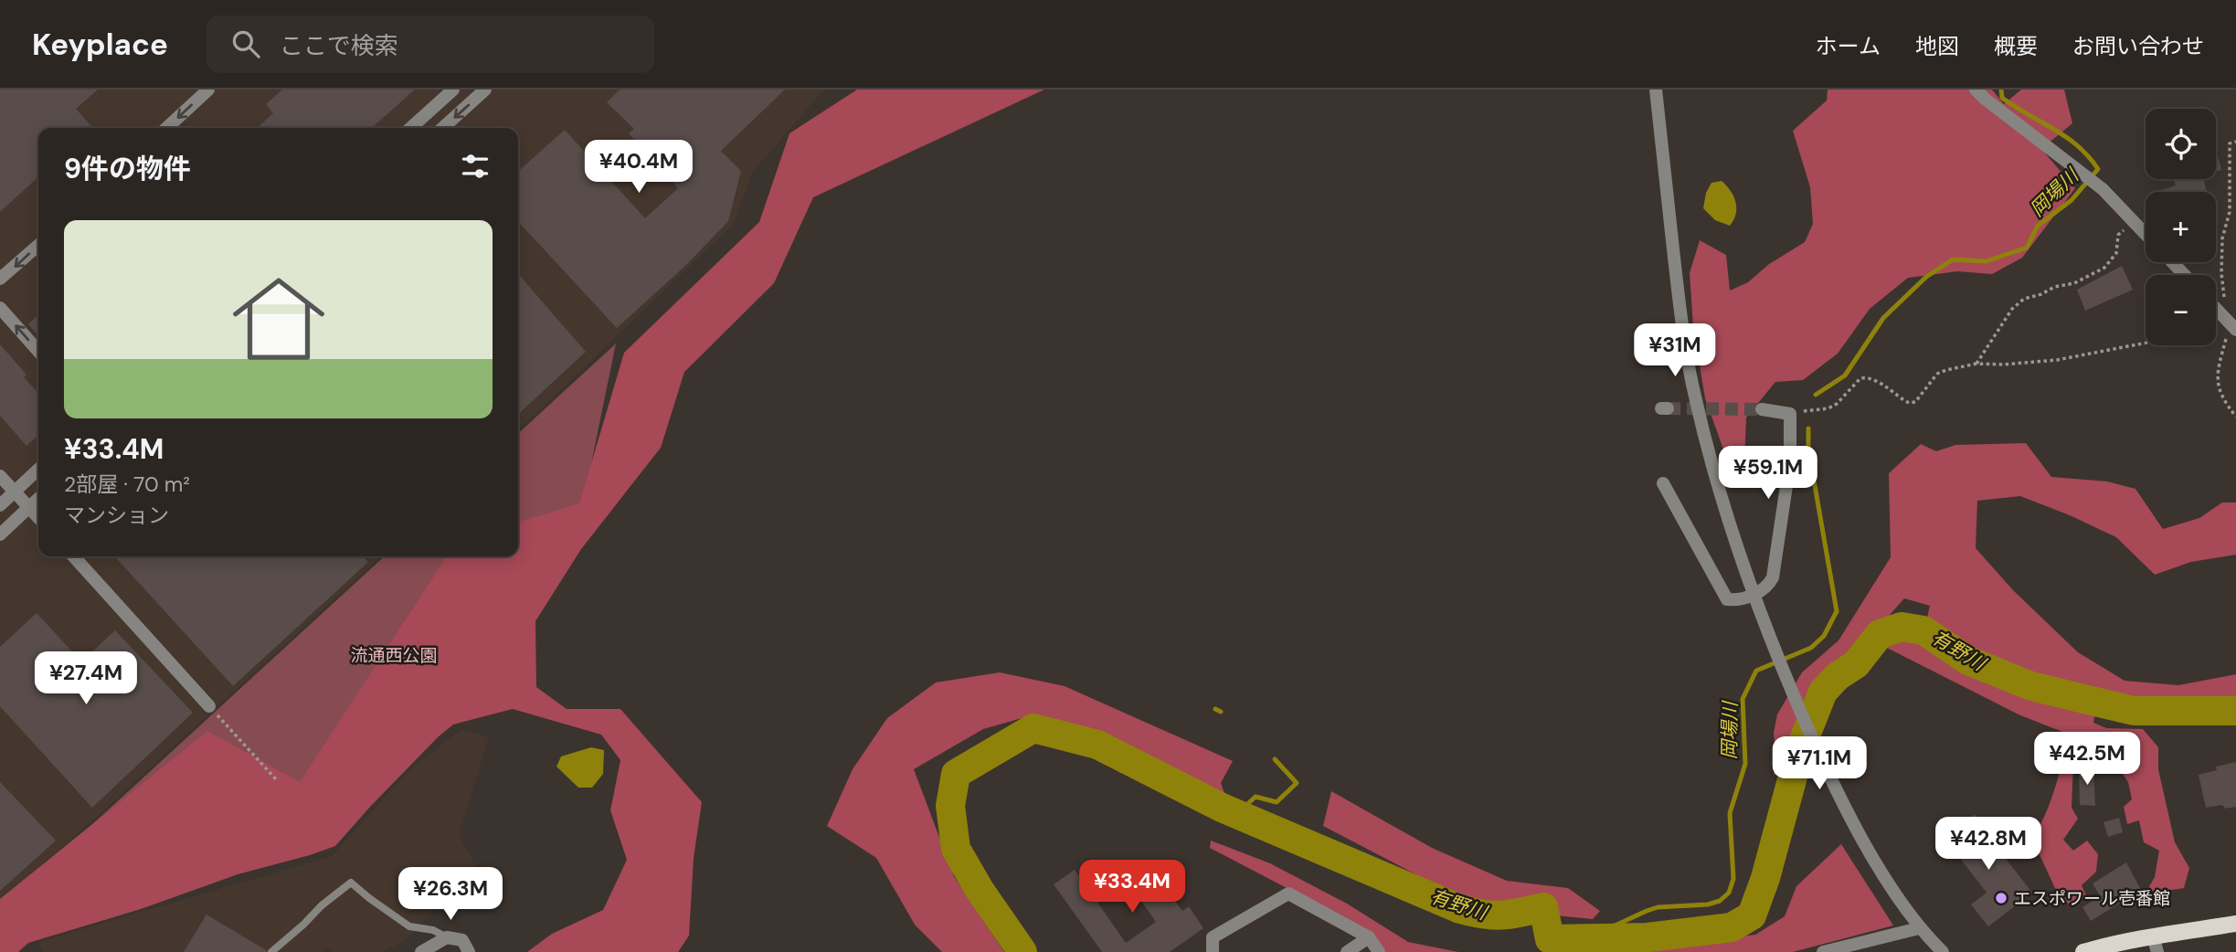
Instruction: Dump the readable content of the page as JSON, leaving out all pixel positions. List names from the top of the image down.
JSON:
{
  "water": ["岡場川", "有野川"],
  "parks": ["流通西公園"],
  "places": ["エスポワール壱番館"],
  "page": {
    "header": "Keyplace",
    "search": "ここで検索",
    "nav": [
      "ホーム",
      "地図",
      "概要",
      "お問い合わせ"
    ],
    "map_buttons": ["+", "−"],
    "heading": "9件の物件",
    "price": [
      "¥40.4M",
      "¥31M",
      "¥59.1M",
      "¥27.4M",
      "¥42.5M",
      "¥71.1M",
      "¥42.8M",
      "¥33.4M",
      "¥26.3M"
    ],
    "list": [
      {
        "name": "¥33.4M",
        "note": "2部屋 · 70 m² · マンション"
      }
    ]
  }
}
